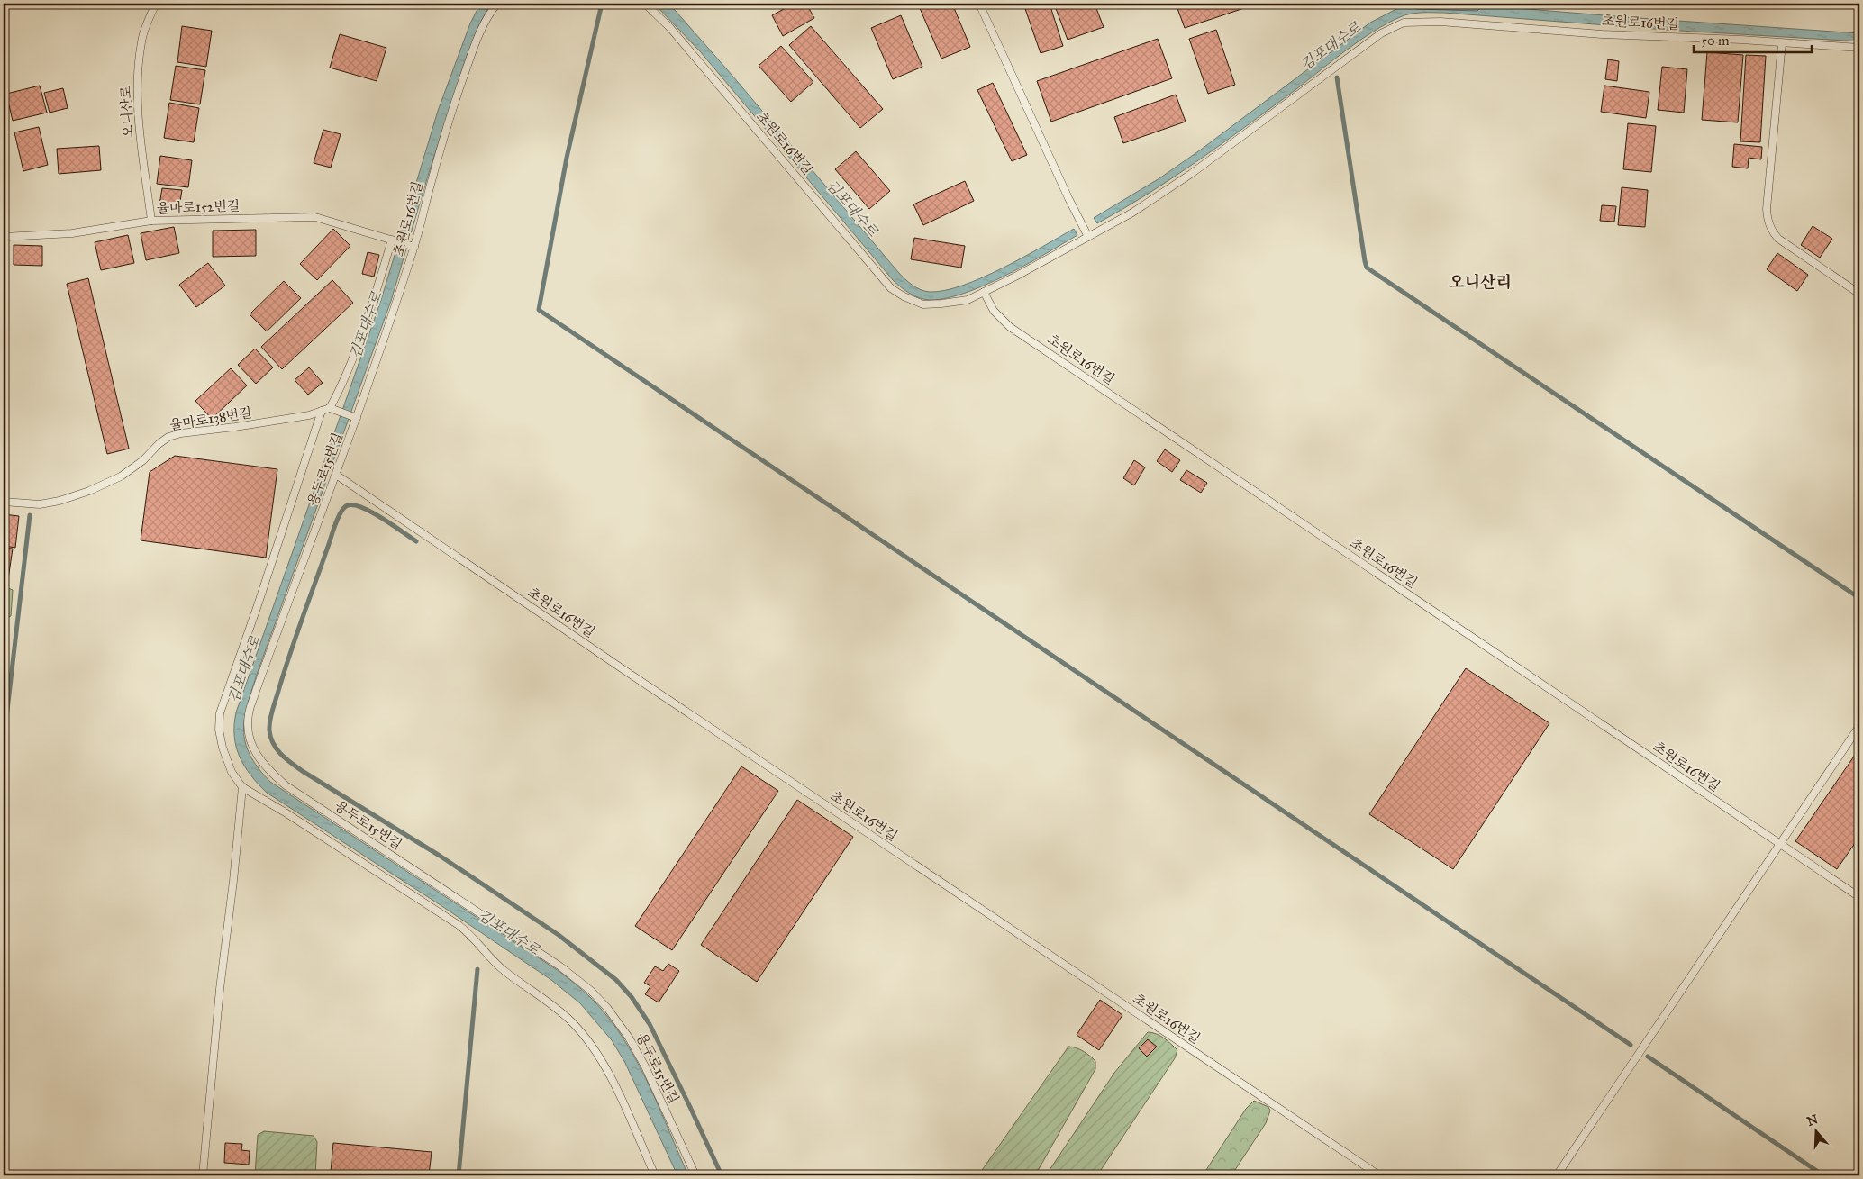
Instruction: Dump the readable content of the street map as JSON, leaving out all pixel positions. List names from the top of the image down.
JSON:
{
  "streets": {
    "lane": [
      "초원로16번길",
      "오니산로",
      "율마로152번길",
      "율마로138번길",
      "용두로15번길"
    ]
  },
  "crossings": [
    ["초원로16번길", "율마로152번길"],
    ["초원로16번길", "용두로15번길"],
    ["오니산로", "율마로152번길"]
  ],
  "districts": ["오니산리"],
  "water": ["김포대수로"],
  "scale_bar": "50 m",
  "north": "top"
}
